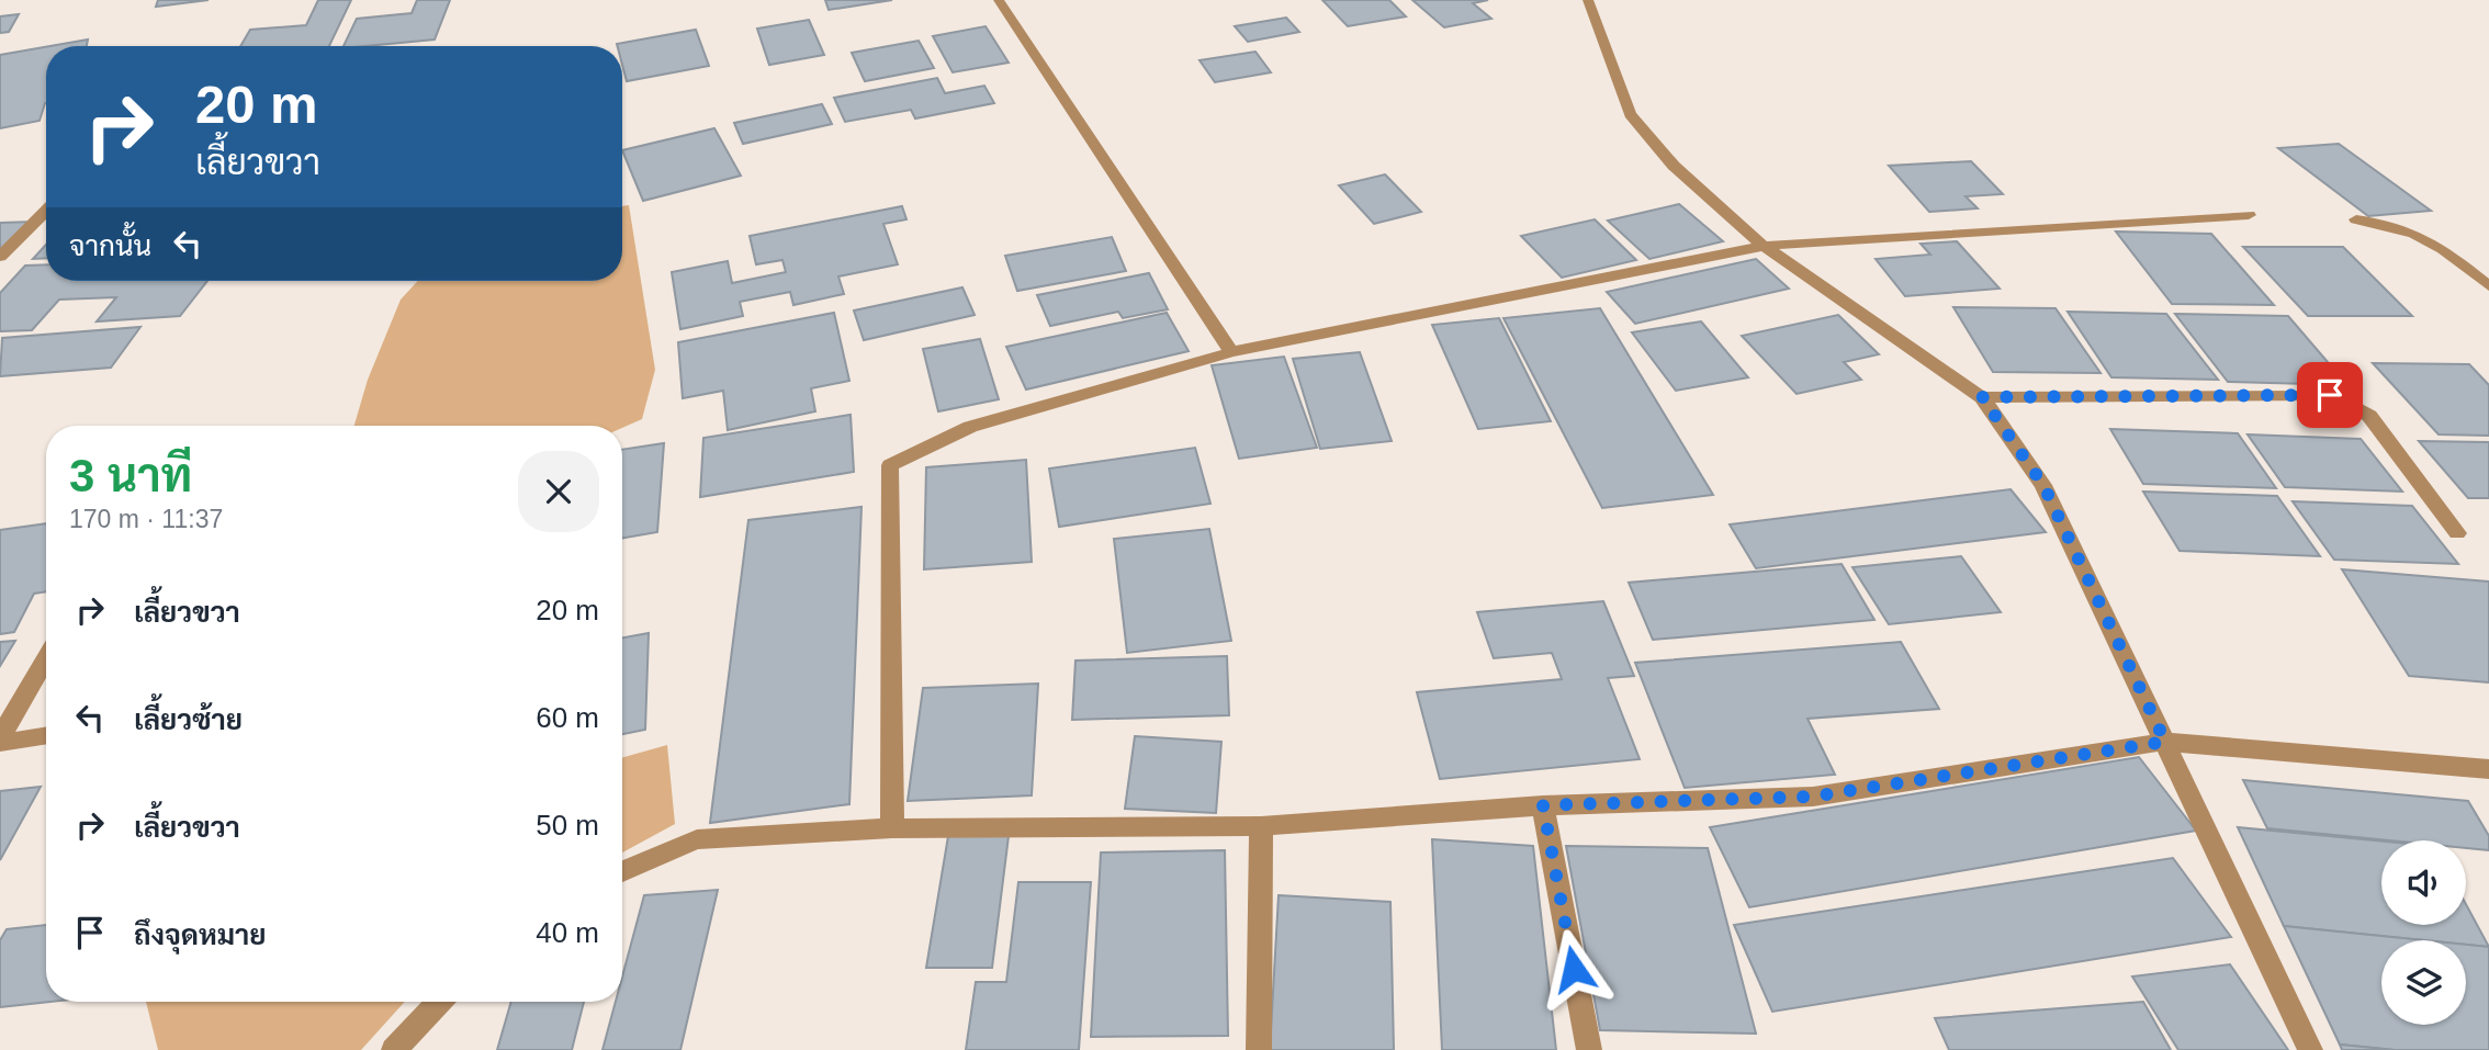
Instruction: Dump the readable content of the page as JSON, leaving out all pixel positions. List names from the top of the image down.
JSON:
{
  "page": {
    "turn": ["20 m", "เลี้ยวขวา"],
    "then": "จากนั้น",
    "heading": ["3 นาที", "170 m · 11:37"],
    "list": [
      {
        "name": "เลี้ยวขวา",
        "value": "20 m"
      },
      {
        "name": "เลี้ยวซ้าย",
        "value": "60 m"
      },
      {
        "name": "เลี้ยวขวา",
        "value": "50 m"
      },
      {
        "name": "ถึงจุดหมาย",
        "value": "40 m"
      }
    ]
  }
}
